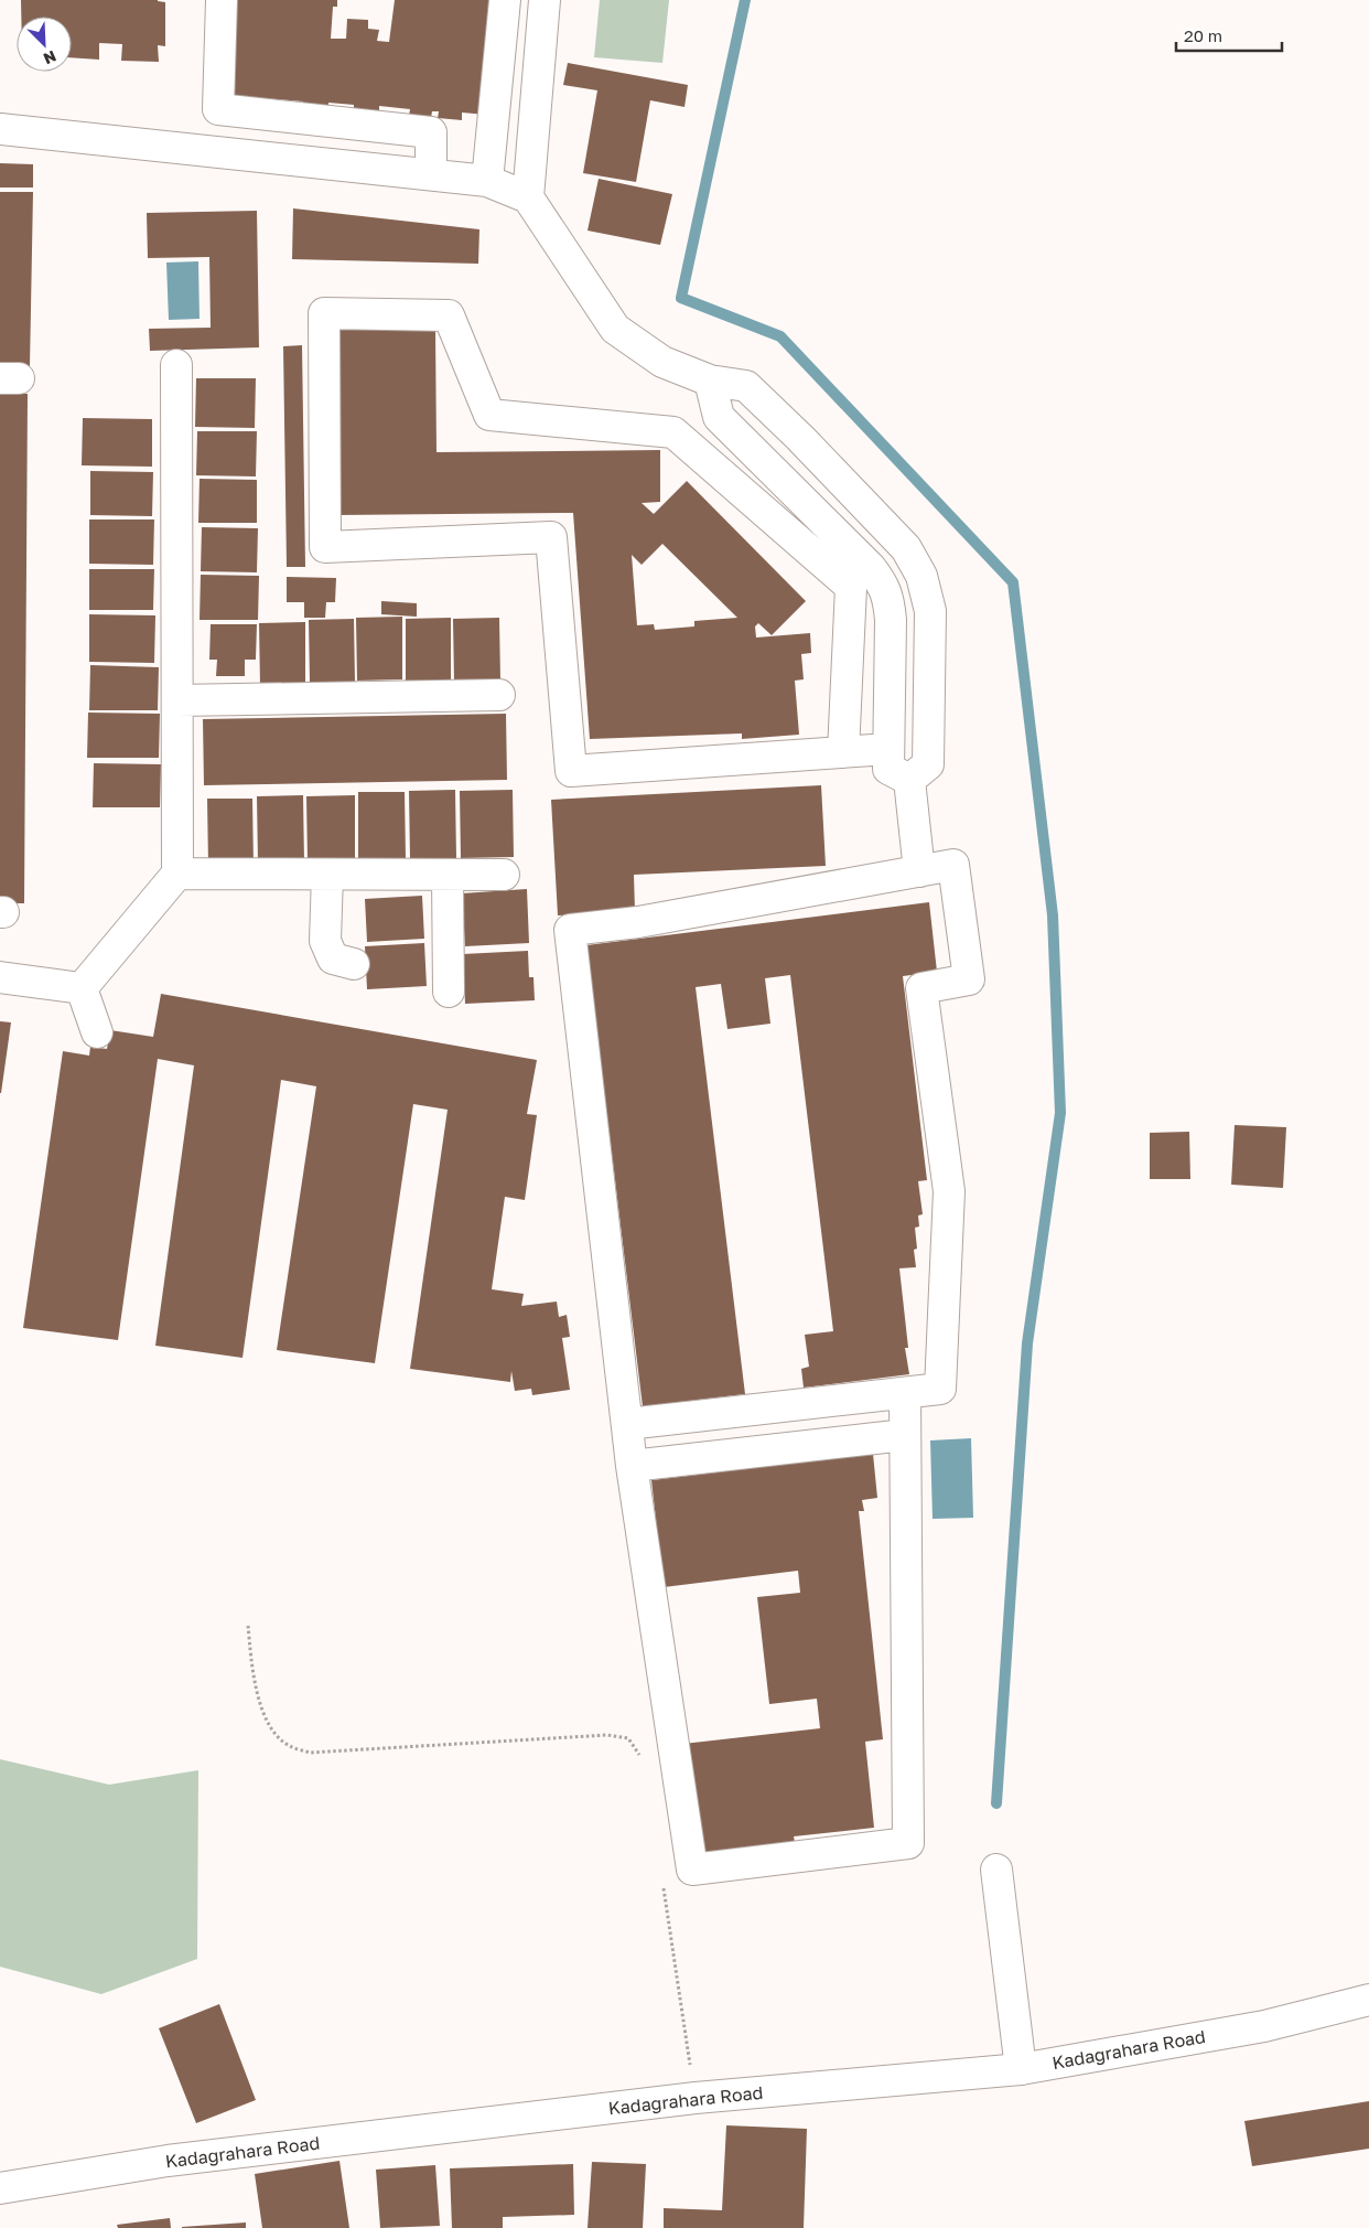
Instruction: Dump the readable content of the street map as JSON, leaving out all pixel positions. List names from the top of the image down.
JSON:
{
  "streets": {
    "street": ["Kadagrahara Road"]
  },
  "scale_bar": "20 m",
  "north": "bottom right"
}
